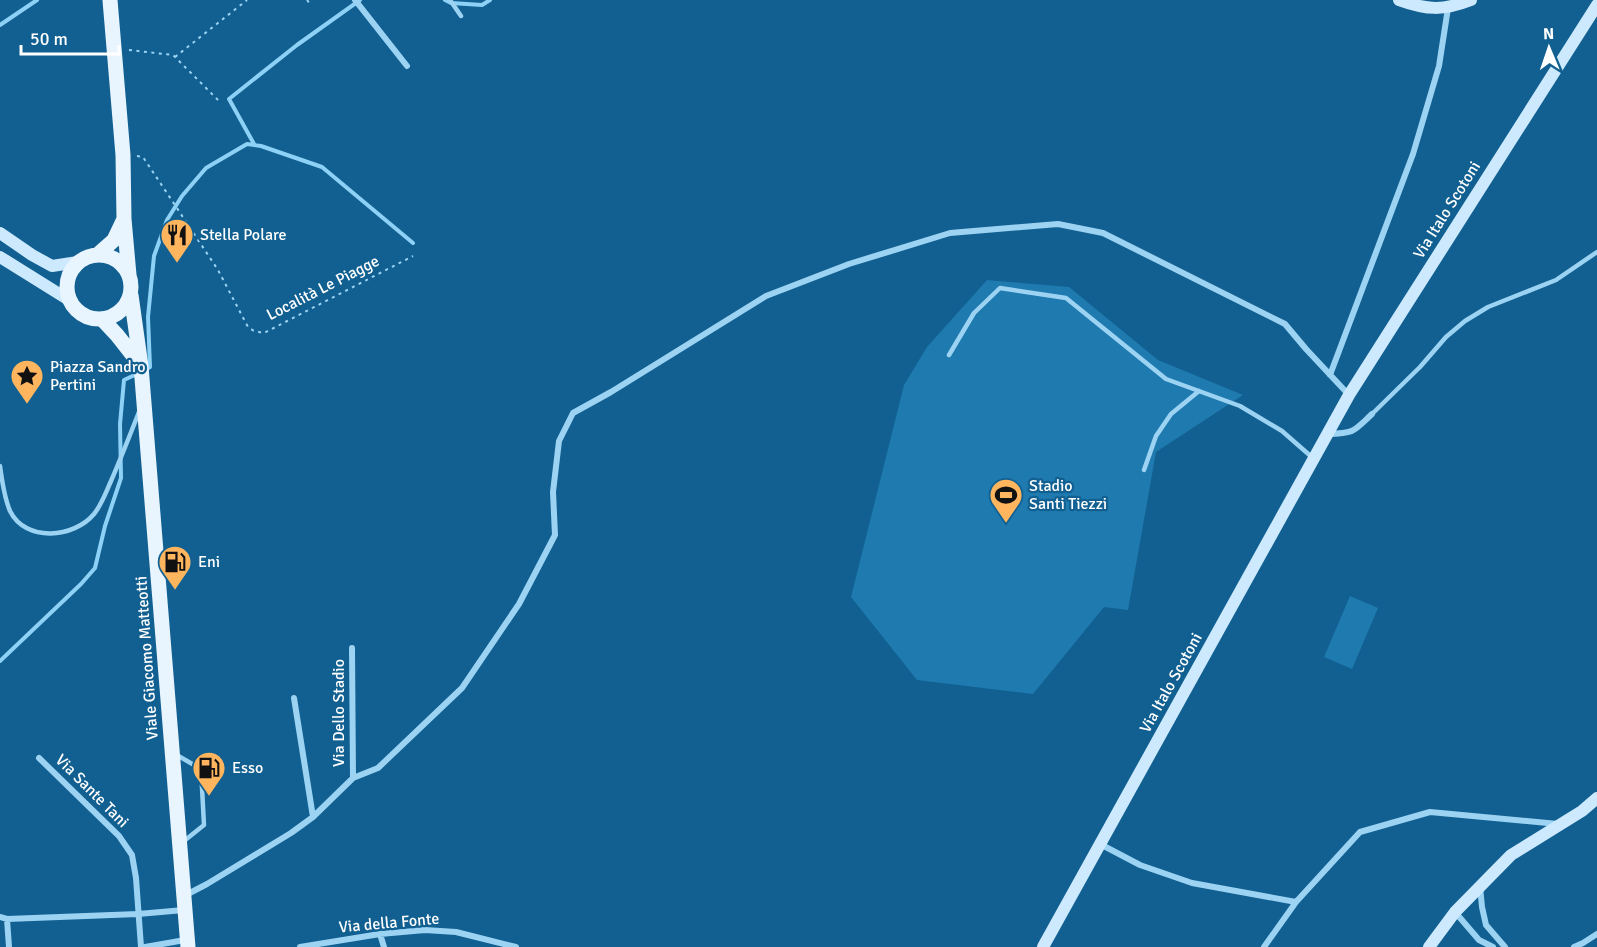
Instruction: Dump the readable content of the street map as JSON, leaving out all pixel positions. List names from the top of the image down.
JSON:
{
  "streets": {
    "main road": ["Viale Giacomo Matteotti"],
    "street": [
      "Via Italo Scotoni",
      "Via Dello Stadio",
      "Via Sante Tani",
      "Via della Fonte"
    ],
    "path": ["Località Le Piagge"]
  },
  "crossings": [
    ["Località Le Piagge", "Viale Giacomo Matteotti"]
  ],
  "places": {
    "restaurant": ["Stella Polare"],
    "place": ["Piazza Sandro Pertini"],
    "sports": ["Stadio Santi Tiezzi"],
    "fuel station": ["Eni", "Esso"]
  },
  "scale_bar": "50 m",
  "north": "top"
}
